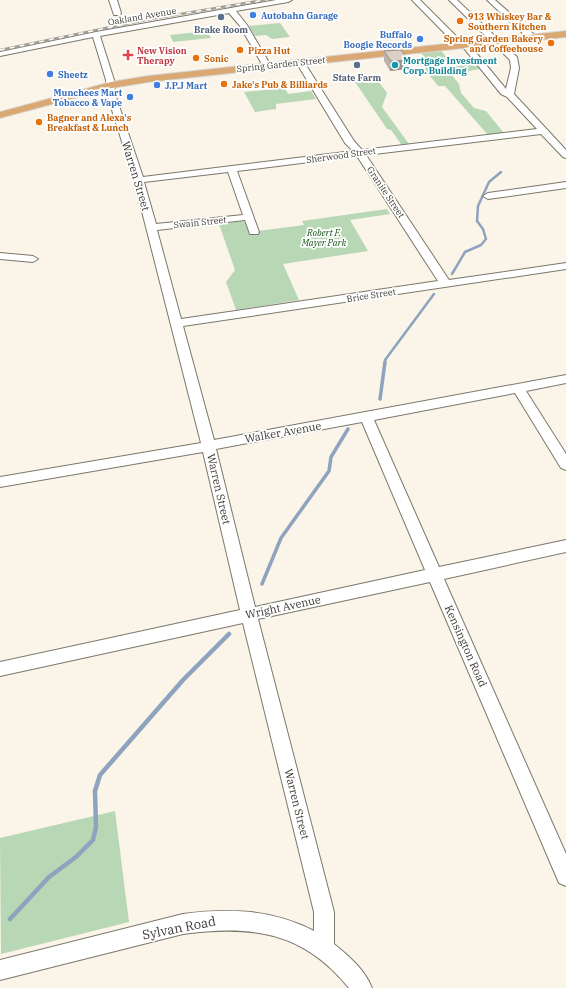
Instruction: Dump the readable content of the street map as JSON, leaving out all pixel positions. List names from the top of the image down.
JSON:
{
  "streets": {
    "main road": ["Spring Garden Street"],
    "street": [
      "Oakland Avenue",
      "Sherwood Street",
      "Warren Street",
      "Granite Street",
      "Swain Street",
      "Brice Street",
      "Walker Avenue",
      "Wright Avenue",
      "Kensington Road",
      "Sylvan Road"
    ]
  },
  "crossings": [
    ["Oakland Avenue", "Warren Street"],
    ["Spring Garden Street", "Warren Street"],
    ["Spring Garden Street", "Granite Street"],
    ["Sherwood Street", "Warren Street"],
    ["Sherwood Street", "Granite Street"],
    ["Warren Street", "Swain Street"],
    ["Warren Street", "Brice Street"],
    ["Warren Street", "Walker Avenue"],
    ["Warren Street", "Wright Avenue"],
    ["Warren Street", "Sylvan Road"],
    ["Granite Street", "Brice Street"],
    ["Walker Avenue", "Kensington Road"],
    ["Wright Avenue", "Kensington Road"]
  ],
  "parks": ["Robert F. Mayer Park"],
  "places": {
    "other": [
      "Autobahn Garage",
      "Brake Room",
      "913 Whiskey Bar & Southern Kitchen",
      "Buffalo Boogie Records",
      "Spring Garden Bakery and Coffeehouse",
      "Pizza Hut",
      "Sonic",
      "State Farm",
      "Mortgage Investment Corp. Building",
      "Sheetz",
      "Jake's Pub & Billiards",
      "J.P.J Mart",
      "Munchees Mart Tobacco & Vape",
      "Bagner and Alexa's Breakfast & Lunch"
    ],
    "health": ["New Vision Therapy"]
  }
}
